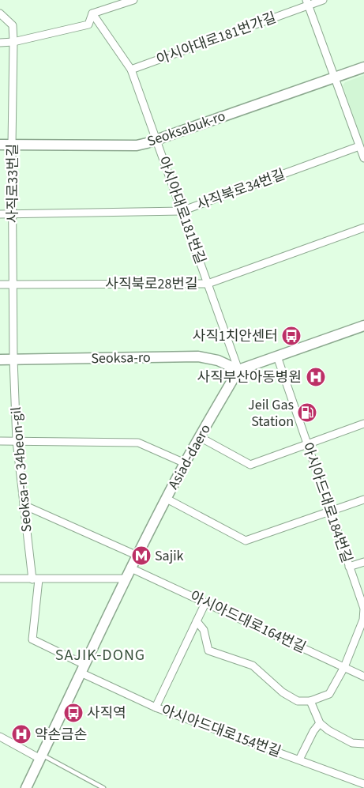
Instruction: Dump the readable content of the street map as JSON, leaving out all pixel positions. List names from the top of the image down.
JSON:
{
  "streets": {
    "main road": ["Seoksabuk-ro", "Seoksa-ro", "Asiad-daero"],
    "street": [
      "아시아대로181번가길",
      "사직로33번길",
      "사직북로34번길",
      "아시아대로181번길",
      "사직북로28번길",
      "Seoksa-ro 34beon-gil",
      "아시아드대로184번길",
      "아시아드대로164번길",
      "아시아드대로154번길"
    ]
  },
  "crossings": [
    ["아시아대로181번가길", "아시아대로181번길"],
    ["Seoksabuk-ro", "사직로33번길"],
    ["Seoksabuk-ro", "아시아대로181번길"],
    ["사직로33번길", "사직북로34번길"],
    ["사직로33번길", "사직북로28번길"],
    ["사직로33번길", "Seoksa-ro"],
    ["사직로33번길", "Seoksa-ro 34beon-gil"],
    ["사직북로34번길", "아시아대로181번길"],
    ["아시아대로181번길", "사직북로28번길"],
    ["아시아대로181번길", "Seoksa-ro"],
    ["아시아대로181번길", "Asiad-daero"],
    ["Seoksa-ro", "Asiad-daero"],
    ["Seoksa-ro", "Seoksa-ro 34beon-gil"],
    ["Asiad-daero", "Seoksa-ro 34beon-gil"],
    ["Asiad-daero", "아시아드대로164번길"],
    ["Asiad-daero", "아시아드대로154번길"],
    ["Seoksa-ro 34beon-gil", "아시아드대로154번길"],
    ["아시아드대로184번길", "아시아드대로164번길"]
  ],
  "districts": ["SAJIK-DONG"],
  "places": {
    "bus stop": ["사직1치안센터", "사직역"],
    "hospital": ["사직부산아동병원", "약손금손"],
    "fuel station": ["Jeil Gas Station"],
    "metro station": ["Sajik"]
  }
}
